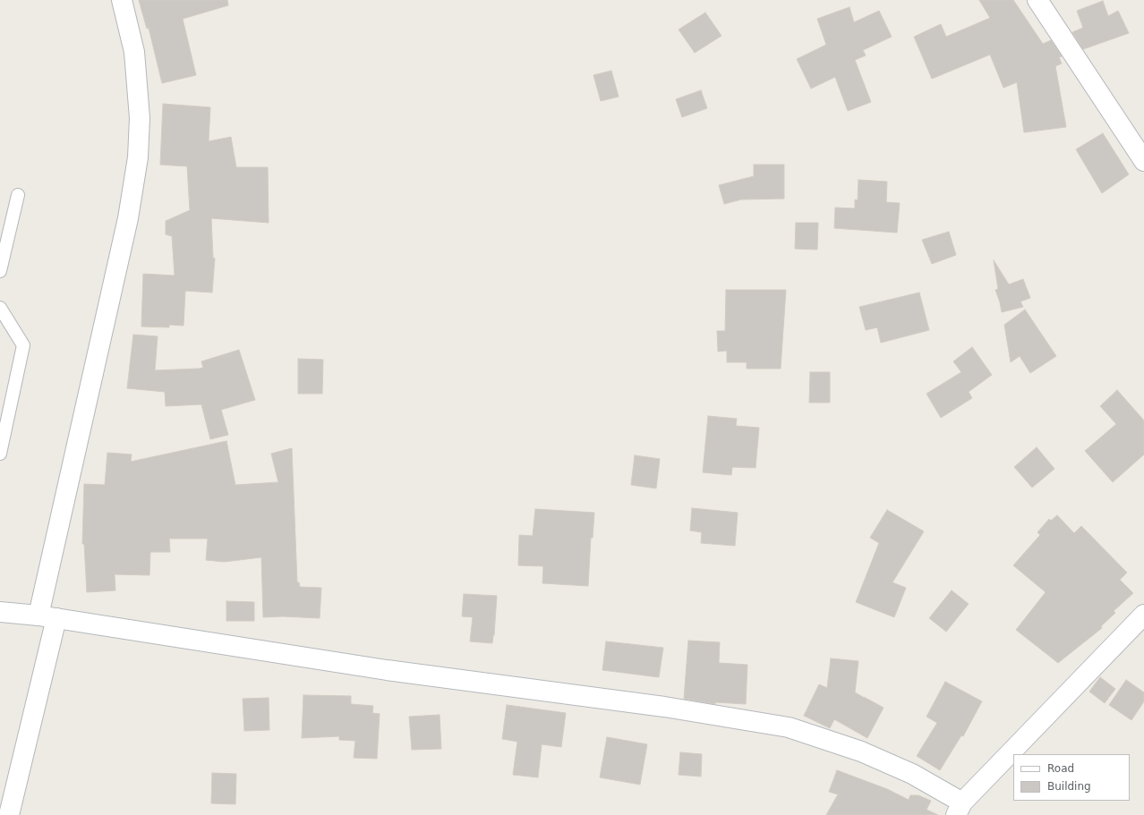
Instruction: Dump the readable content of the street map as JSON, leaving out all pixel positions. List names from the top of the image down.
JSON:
{
  "legend": ["Road", "Building"]
}
